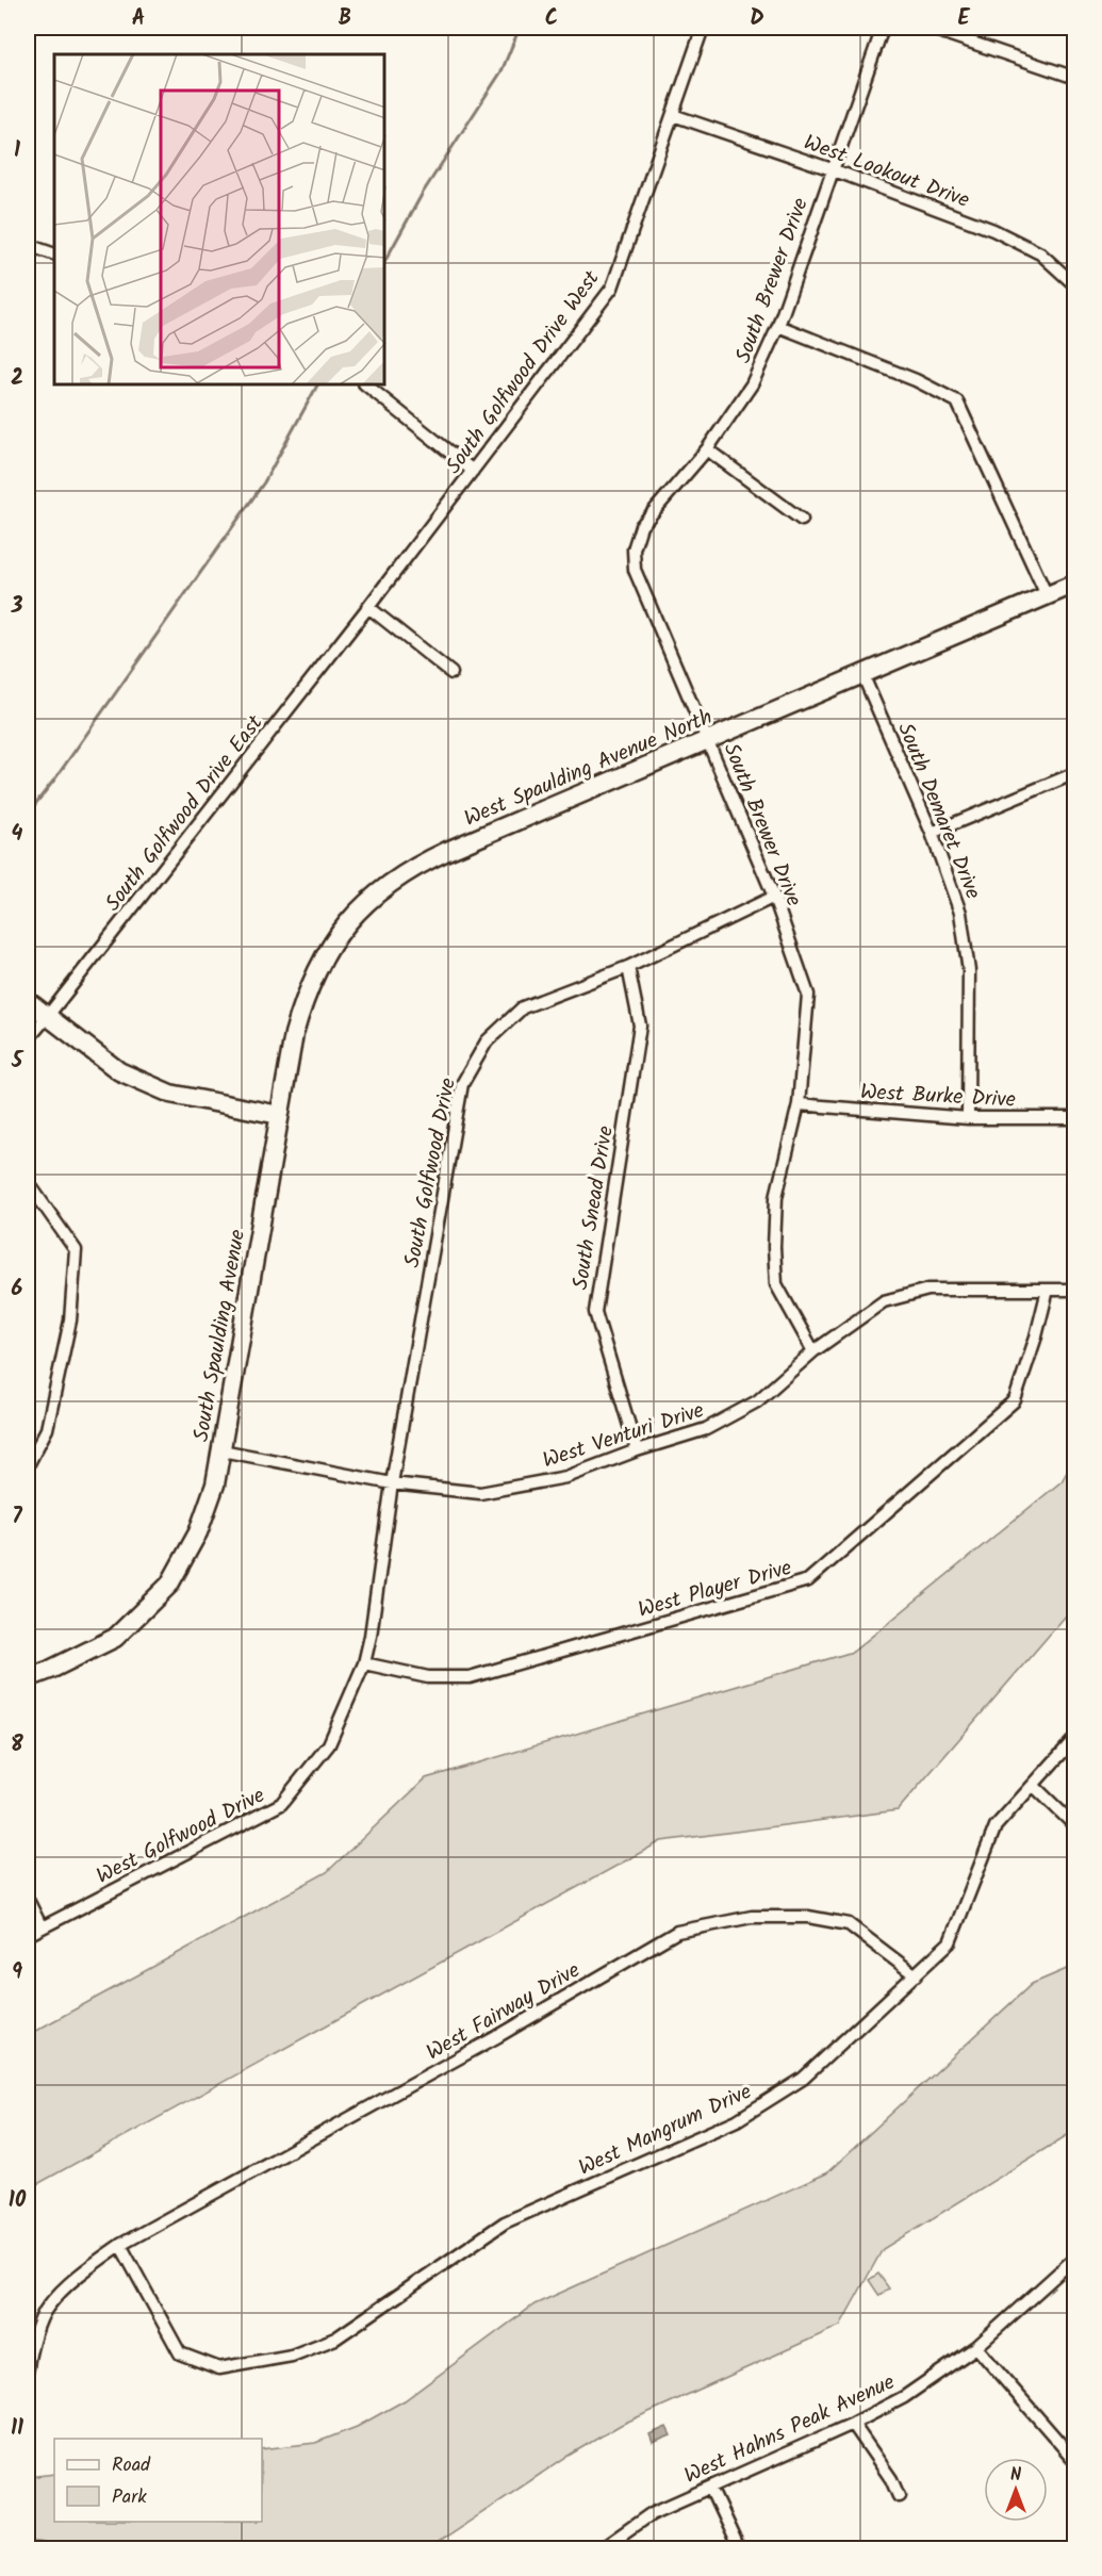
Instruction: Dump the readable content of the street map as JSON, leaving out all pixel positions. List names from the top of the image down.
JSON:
{
  "streets": {
    "street": [
      "West Lookout Drive",
      "South Brewer Drive",
      "South Golfwood Drive West",
      "West Spaulding Avenue North",
      "South Demaret Drive",
      "South Golfwood Drive East",
      "West Burke Drive",
      "South Golfwood Drive",
      "South Snead Drive",
      "South Spaulding Avenue",
      "West Venturi Drive",
      "West Player Drive",
      "West Golfwood Drive",
      "West Fairway Drive",
      "West Mangrum Drive",
      "West Hahns Peak Avenue"
    ]
  },
  "crossings": [
    ["West Lookout Drive", "South Brewer Drive"],
    ["West Lookout Drive", "South Golfwood Drive West"],
    ["South Brewer Drive", "West Spaulding Avenue North"],
    ["South Brewer Drive", "West Burke Drive"],
    ["South Brewer Drive", "South Golfwood Drive"],
    ["South Brewer Drive", "West Venturi Drive"],
    ["South Golfwood Drive West", "South Golfwood Drive East"],
    ["West Spaulding Avenue North", "South Demaret Drive"],
    ["West Spaulding Avenue North", "South Spaulding Avenue"],
    ["South Demaret Drive", "West Burke Drive"],
    ["South Golfwood Drive", "South Snead Drive"],
    ["South Golfwood Drive", "West Venturi Drive"],
    ["South Golfwood Drive", "West Golfwood Drive"],
    ["South Snead Drive", "West Venturi Drive"],
    ["South Spaulding Avenue", "West Venturi Drive"],
    ["West Venturi Drive", "West Player Drive"],
    ["West Player Drive", "West Golfwood Drive"],
    ["West Fairway Drive", "West Mangrum Drive"]
  ],
  "legend": ["Road", "Park"],
  "north": "top",
  "grid": {
    "columns": [
      "A",
      "B",
      "C",
      "D",
      "E"
    ],
    "rows": [
      "1",
      "2",
      "3",
      "4",
      "5",
      "6",
      "7",
      "8",
      "9",
      "10",
      "11"
    ]
  }
}
